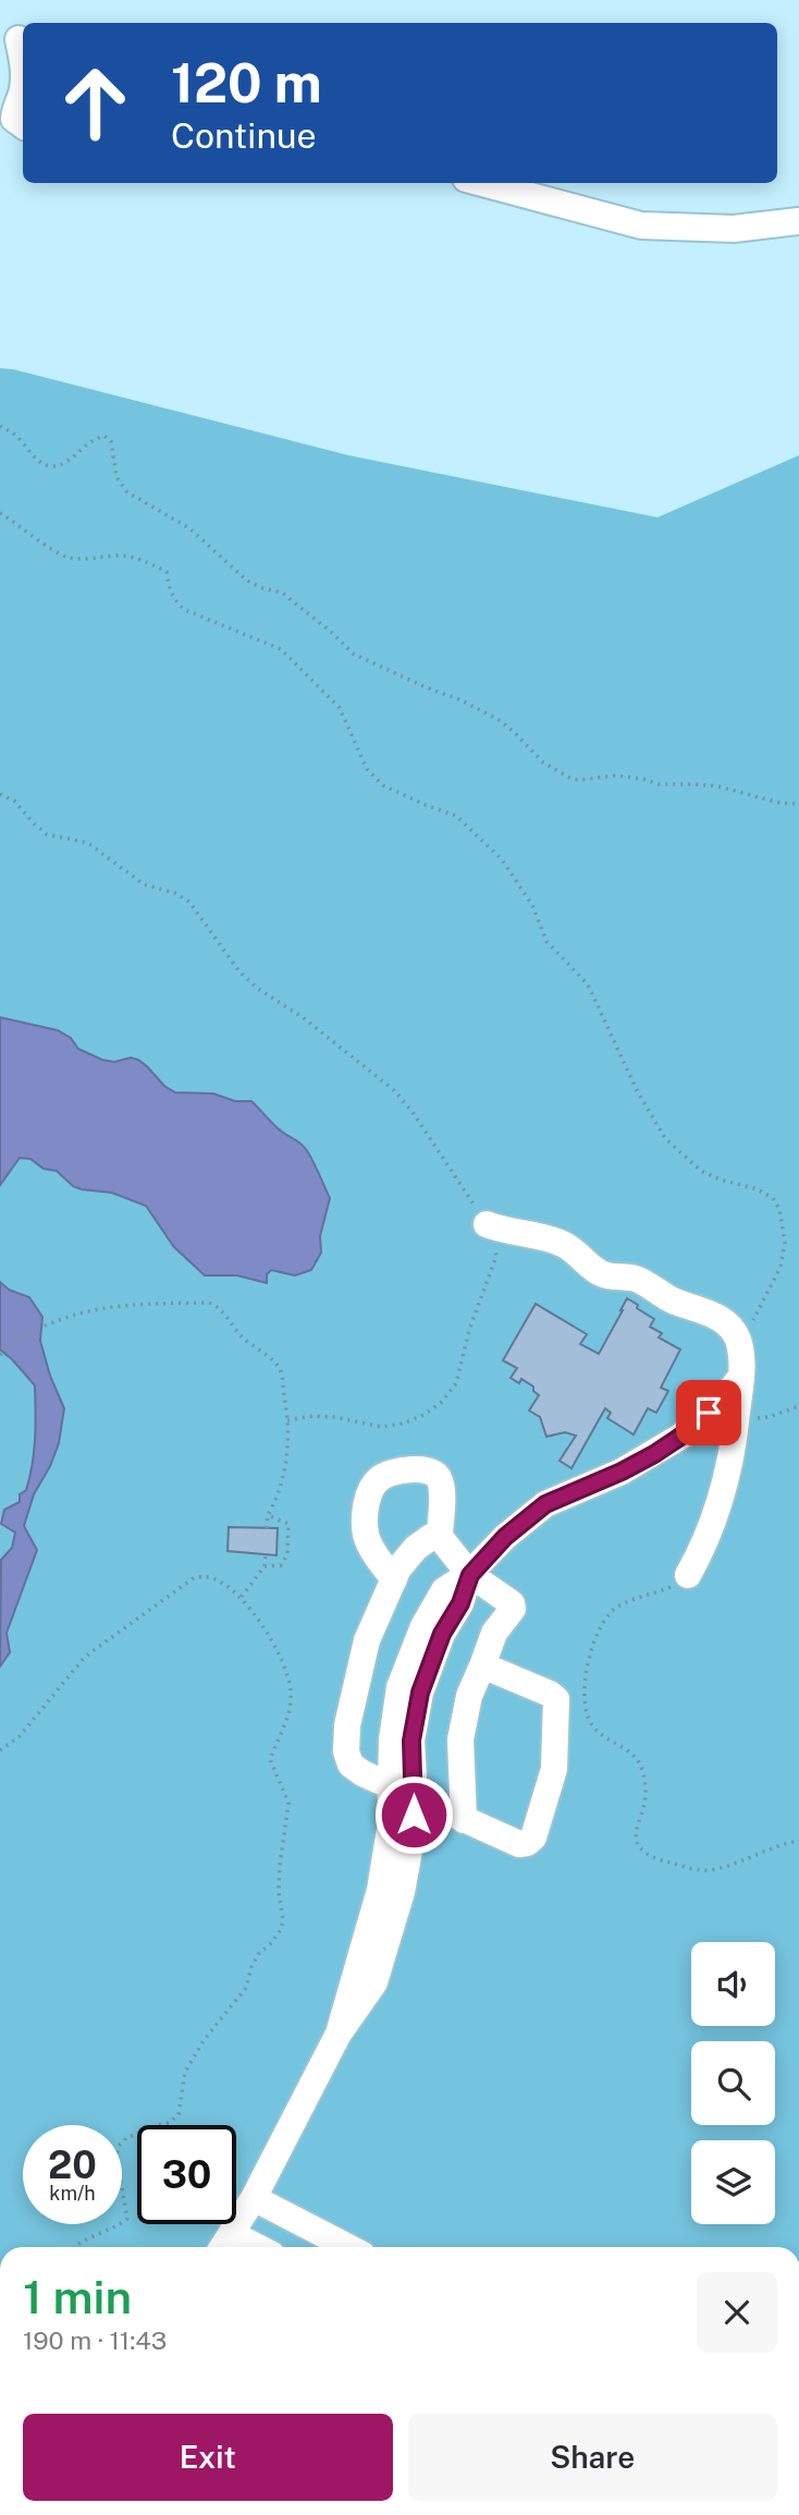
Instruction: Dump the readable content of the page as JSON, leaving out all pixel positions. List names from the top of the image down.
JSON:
{
  "page": {
    "turn": ["120 m", "Continue"],
    "speed": "20 km/h",
    "limit": "30",
    "heading": ["1 min", "190 m · 11:43"],
    "buttons": ["Exit", "Share"]
  }
}
